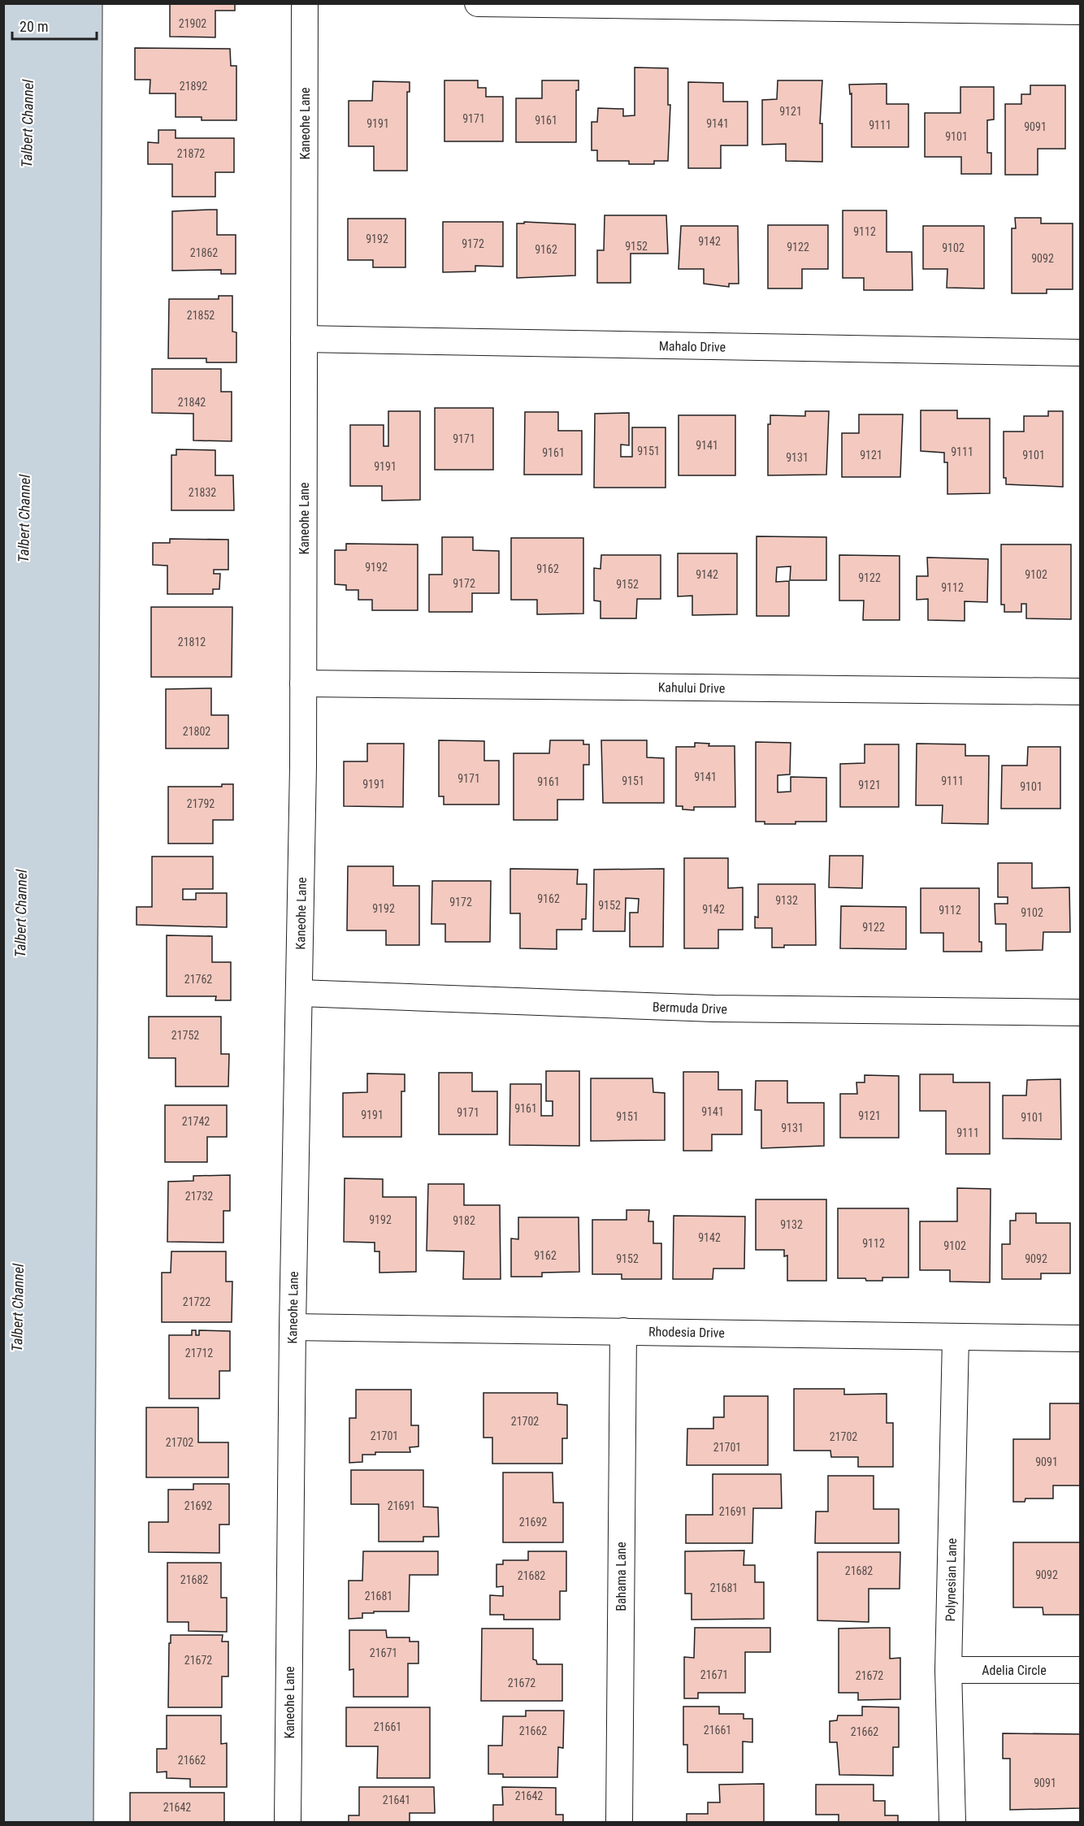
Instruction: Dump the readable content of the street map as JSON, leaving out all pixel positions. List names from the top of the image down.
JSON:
{
  "streets": {
    "street": [
      "Kaneohe Lane",
      "Mahalo Drive",
      "Kahului Drive",
      "Bermuda Drive",
      "Rhodesia Drive",
      "Bahama Lane",
      "Polynesian Lane",
      "Adelia Circle"
    ]
  },
  "crossings": [
    ["Kaneohe Lane", "Mahalo Drive"],
    ["Kaneohe Lane", "Kahului Drive"],
    ["Kaneohe Lane", "Bermuda Drive"],
    ["Kaneohe Lane", "Rhodesia Drive"],
    ["Rhodesia Drive", "Bahama Lane"],
    ["Rhodesia Drive", "Polynesian Lane"],
    ["Polynesian Lane", "Adelia Circle"]
  ],
  "water": ["Talbert Channel"],
  "house_numbers": [
    "21902",
    "21892",
    "9121",
    "9171",
    "9161",
    "9191",
    "9141",
    "9111",
    "9091",
    "9101",
    "21872",
    "9112",
    "9192",
    "9142",
    "9172",
    "9152",
    "9122",
    "9102",
    "9162",
    "21862",
    "9092",
    "21852",
    "21842",
    "9171",
    "9141",
    "9151",
    "9111",
    "9161",
    "9121",
    "9101",
    "9131",
    "9191",
    "21832",
    "9192",
    "9162",
    "9142",
    "9102",
    "9122",
    "9172",
    "9152",
    "9112",
    "21812",
    "21802",
    "9141",
    "9171",
    "9151",
    "9111",
    "9161",
    "9191",
    "9121",
    "9101",
    "21792",
    "9162",
    "9132",
    "9172",
    "9152",
    "9192",
    "9142",
    "9112",
    "9102",
    "9122",
    "21762",
    "21752",
    "9161",
    "9141",
    "9171",
    "9191",
    "9121",
    "9151",
    "9101",
    "21742",
    "9131",
    "9111",
    "21732",
    "9192",
    "9182",
    "9132",
    "9142",
    "9112",
    "9102",
    "9162",
    "9152",
    "9092",
    "21722",
    "21712",
    "21702",
    "21701",
    "21702",
    "21702",
    "21701",
    "9091",
    "21692",
    "21691",
    "21691",
    "21692",
    "21682",
    "9092",
    "21682",
    "21682",
    "21681",
    "21681",
    "21671",
    "21672",
    "21671",
    "21672",
    "21672",
    "21661",
    "21661",
    "21662",
    "21662",
    "21662",
    "9091",
    "21642",
    "21641",
    "21642"
  ],
  "scale_bar": "20 m"
}
